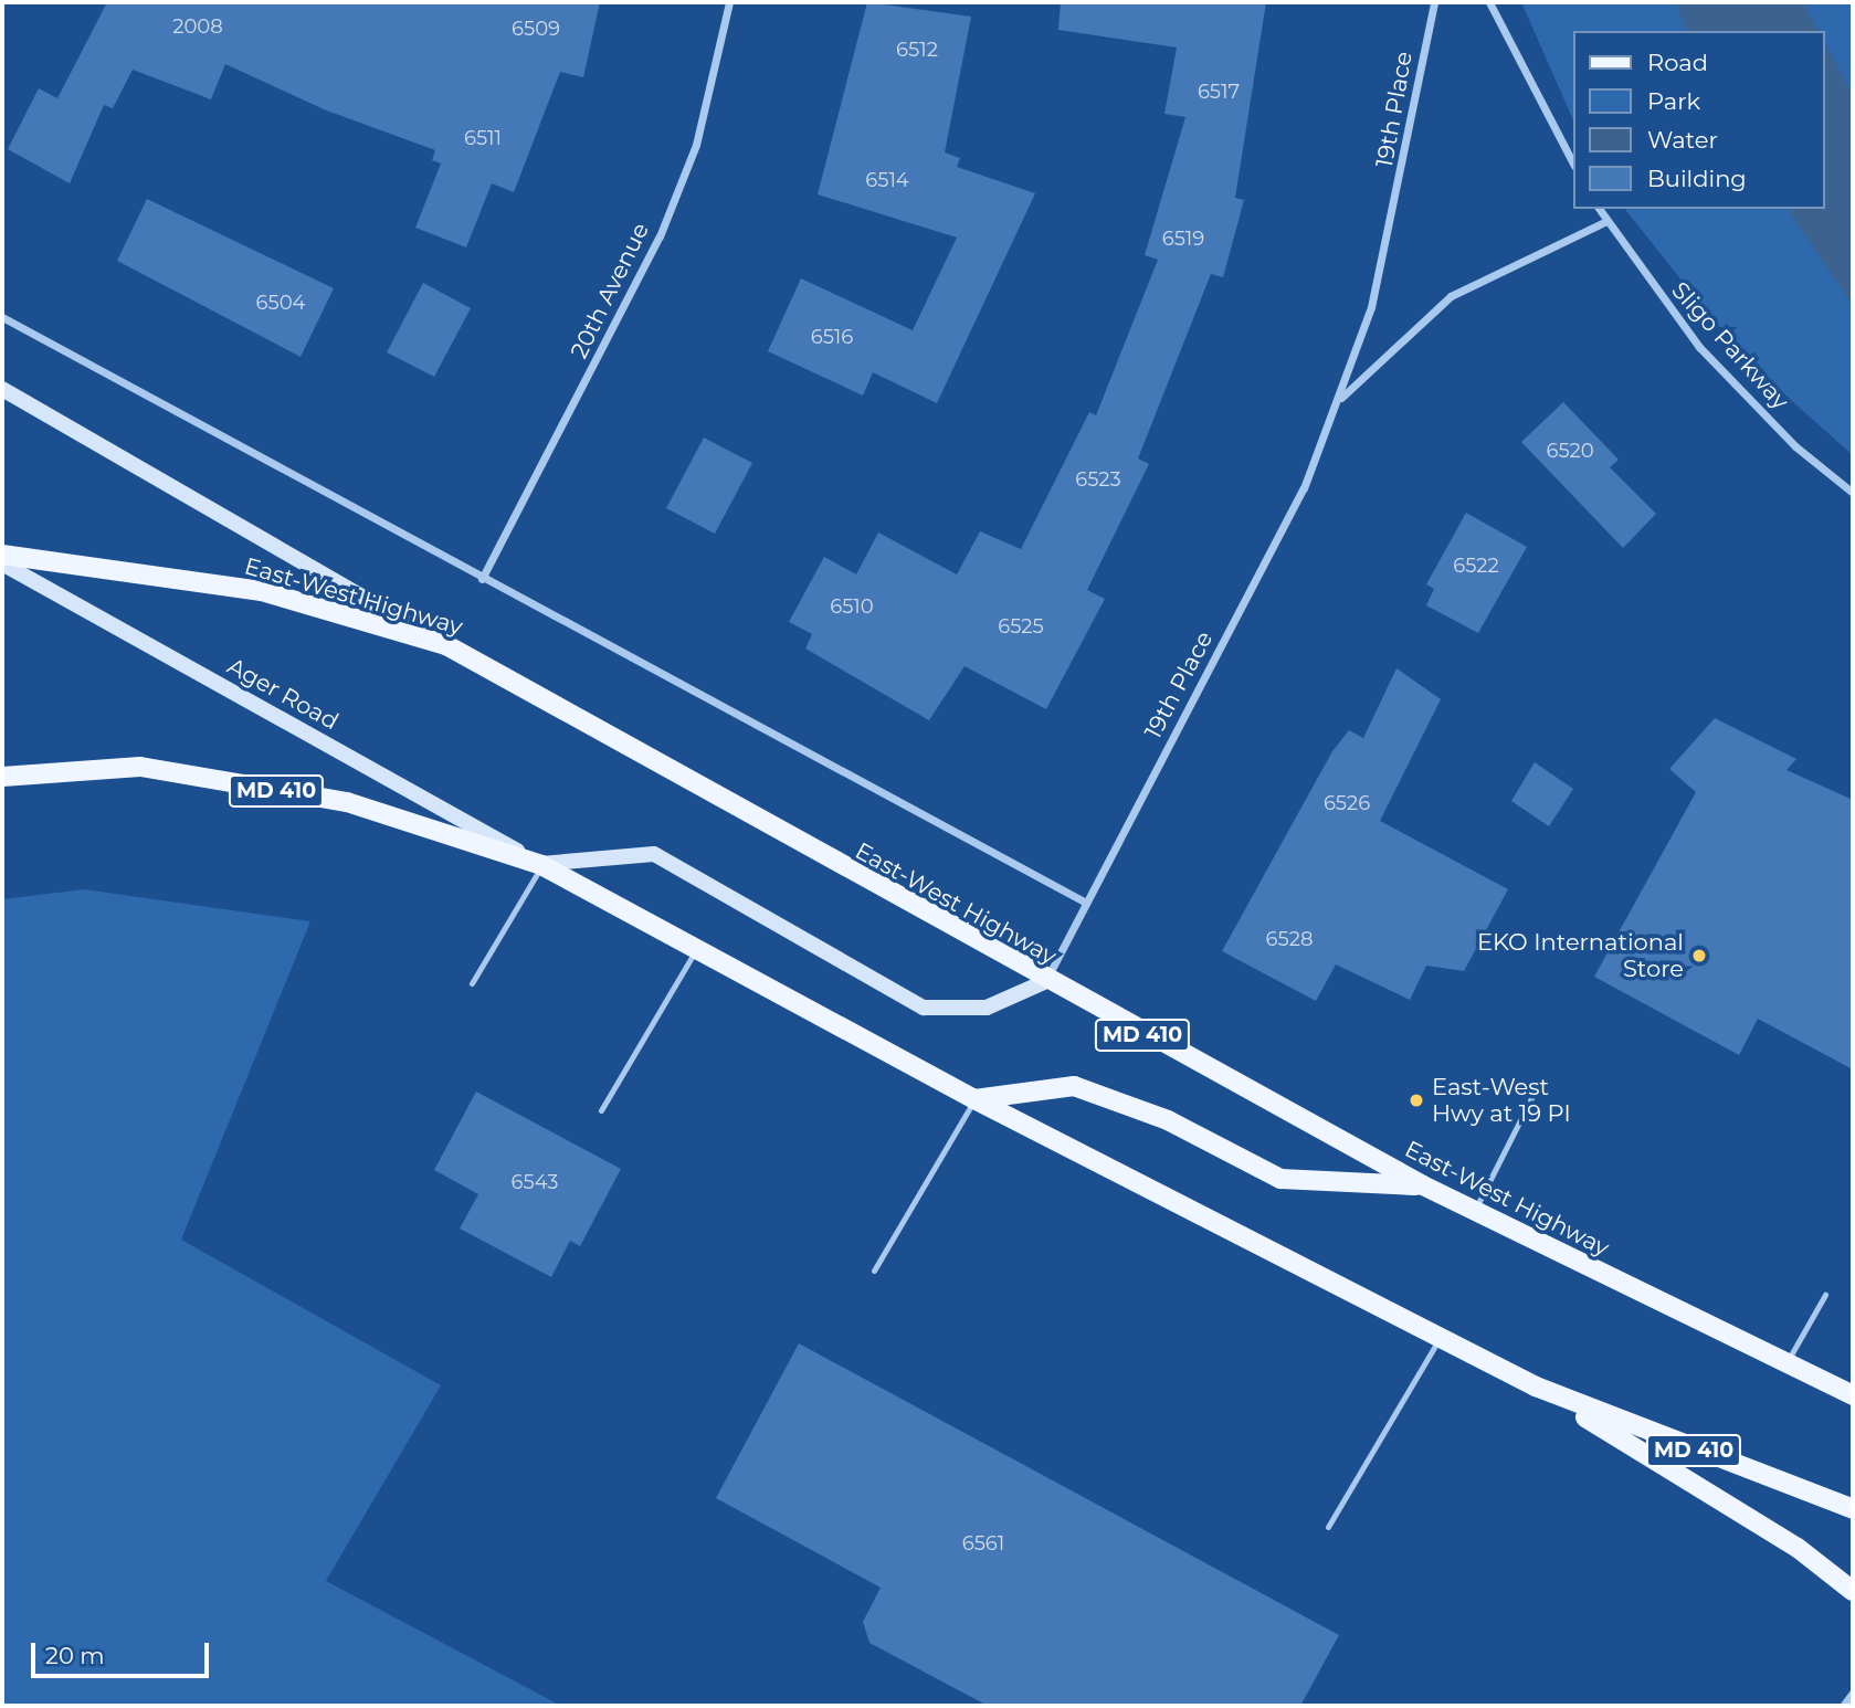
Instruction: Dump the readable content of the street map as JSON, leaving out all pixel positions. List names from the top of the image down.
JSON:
{
  "streets": {
    "main road": ["East-West Highway", "Ager Road", "MD 410"],
    "street": ["19th Place", "20th Avenue", "Sligo Parkway"]
  },
  "crossings": [
    ["19th Place", "Sligo Parkway"],
    ["19th Place", "East-West Highway"],
    ["Ager Road", "MD 410"]
  ],
  "places": ["EKO International Store", "East-West Hwy at 19 Pl"],
  "house_numbers": [
    "2008",
    "6509",
    "6512",
    "6517",
    "6511",
    "6514",
    "6519",
    "6504",
    "6516",
    "6520",
    "6523",
    "6522",
    "6510",
    "6525",
    "6526",
    "6528",
    "6543",
    "6561"
  ],
  "legend": [
    "Road",
    "Park",
    "Water",
    "Building"
  ],
  "scale_bar": "20 m"
}
